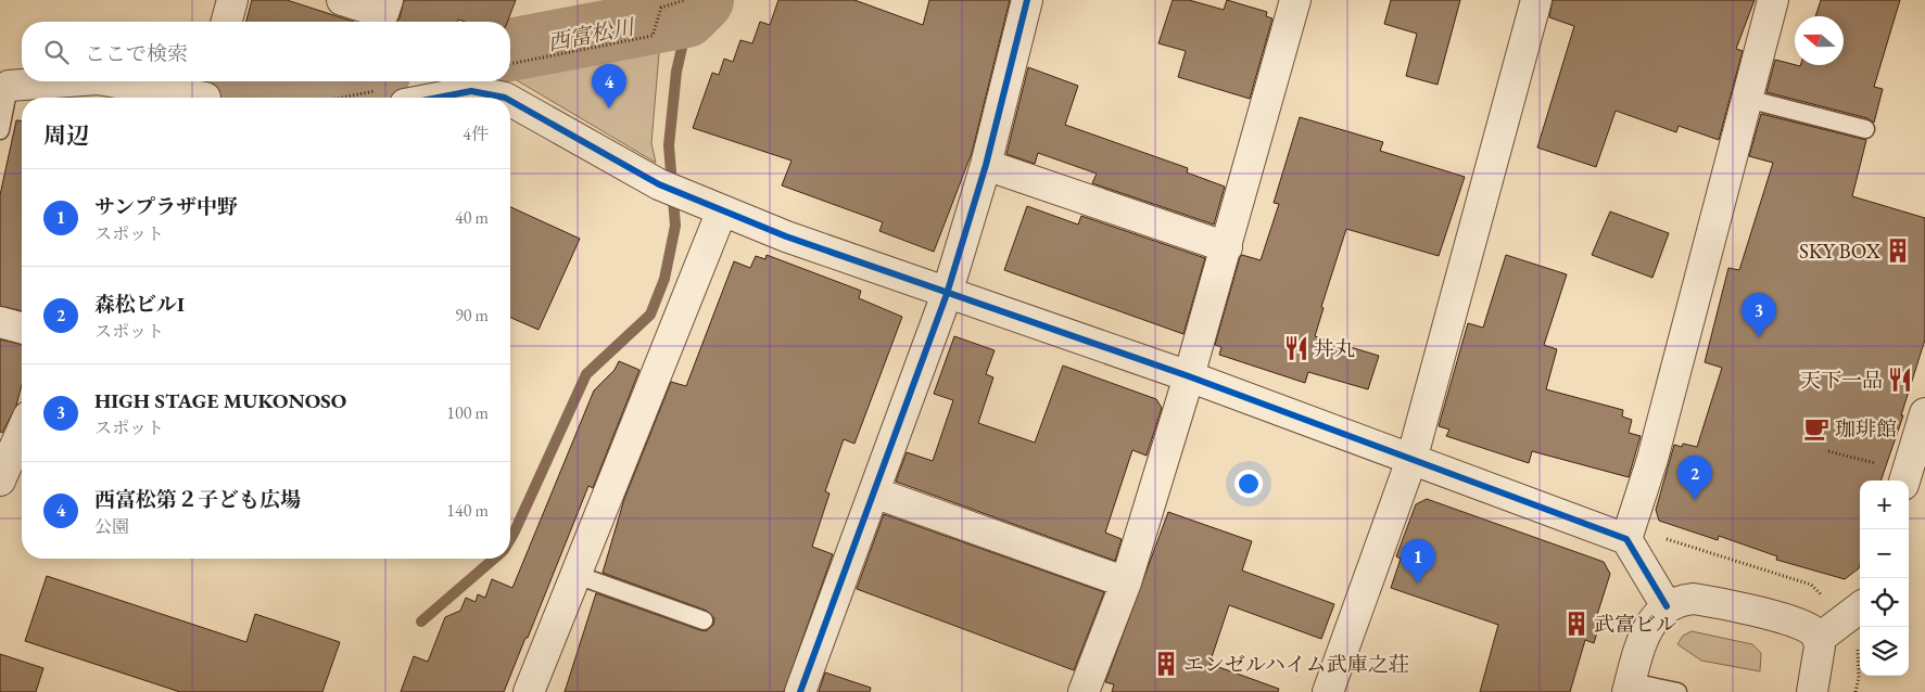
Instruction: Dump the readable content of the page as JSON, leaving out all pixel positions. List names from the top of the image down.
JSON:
{
  "water": ["西富松川"],
  "places": {
    "building": ["SKY BOX", "武富ビル", "エンゼルハイム武庫之荘"],
    "restaurant": ["丼丸", "天下一品"],
    "cafe": ["珈琲館"]
  },
  "north": "left",
  "page": {
    "search": "ここで検索",
    "pins": [
      "4",
      "3",
      "2",
      "1"
    ],
    "heading": ["周辺", "4件"],
    "list": [
      {
        "mark": "1",
        "name": "サンプラザ中野",
        "note": "スポット",
        "value": "40 m"
      },
      {
        "mark": "2",
        "name": "森松ビルⅠ",
        "note": "スポット",
        "value": "90 m"
      },
      {
        "mark": "3",
        "name": "HIGH STAGE MUKONOSO",
        "note": "スポット",
        "value": "100 m"
      },
      {
        "mark": "4",
        "name": "西富松第２子ども広場",
        "note": "公園",
        "value": "140 m"
      }
    ],
    "map_buttons": ["+", "−"]
  }
}
